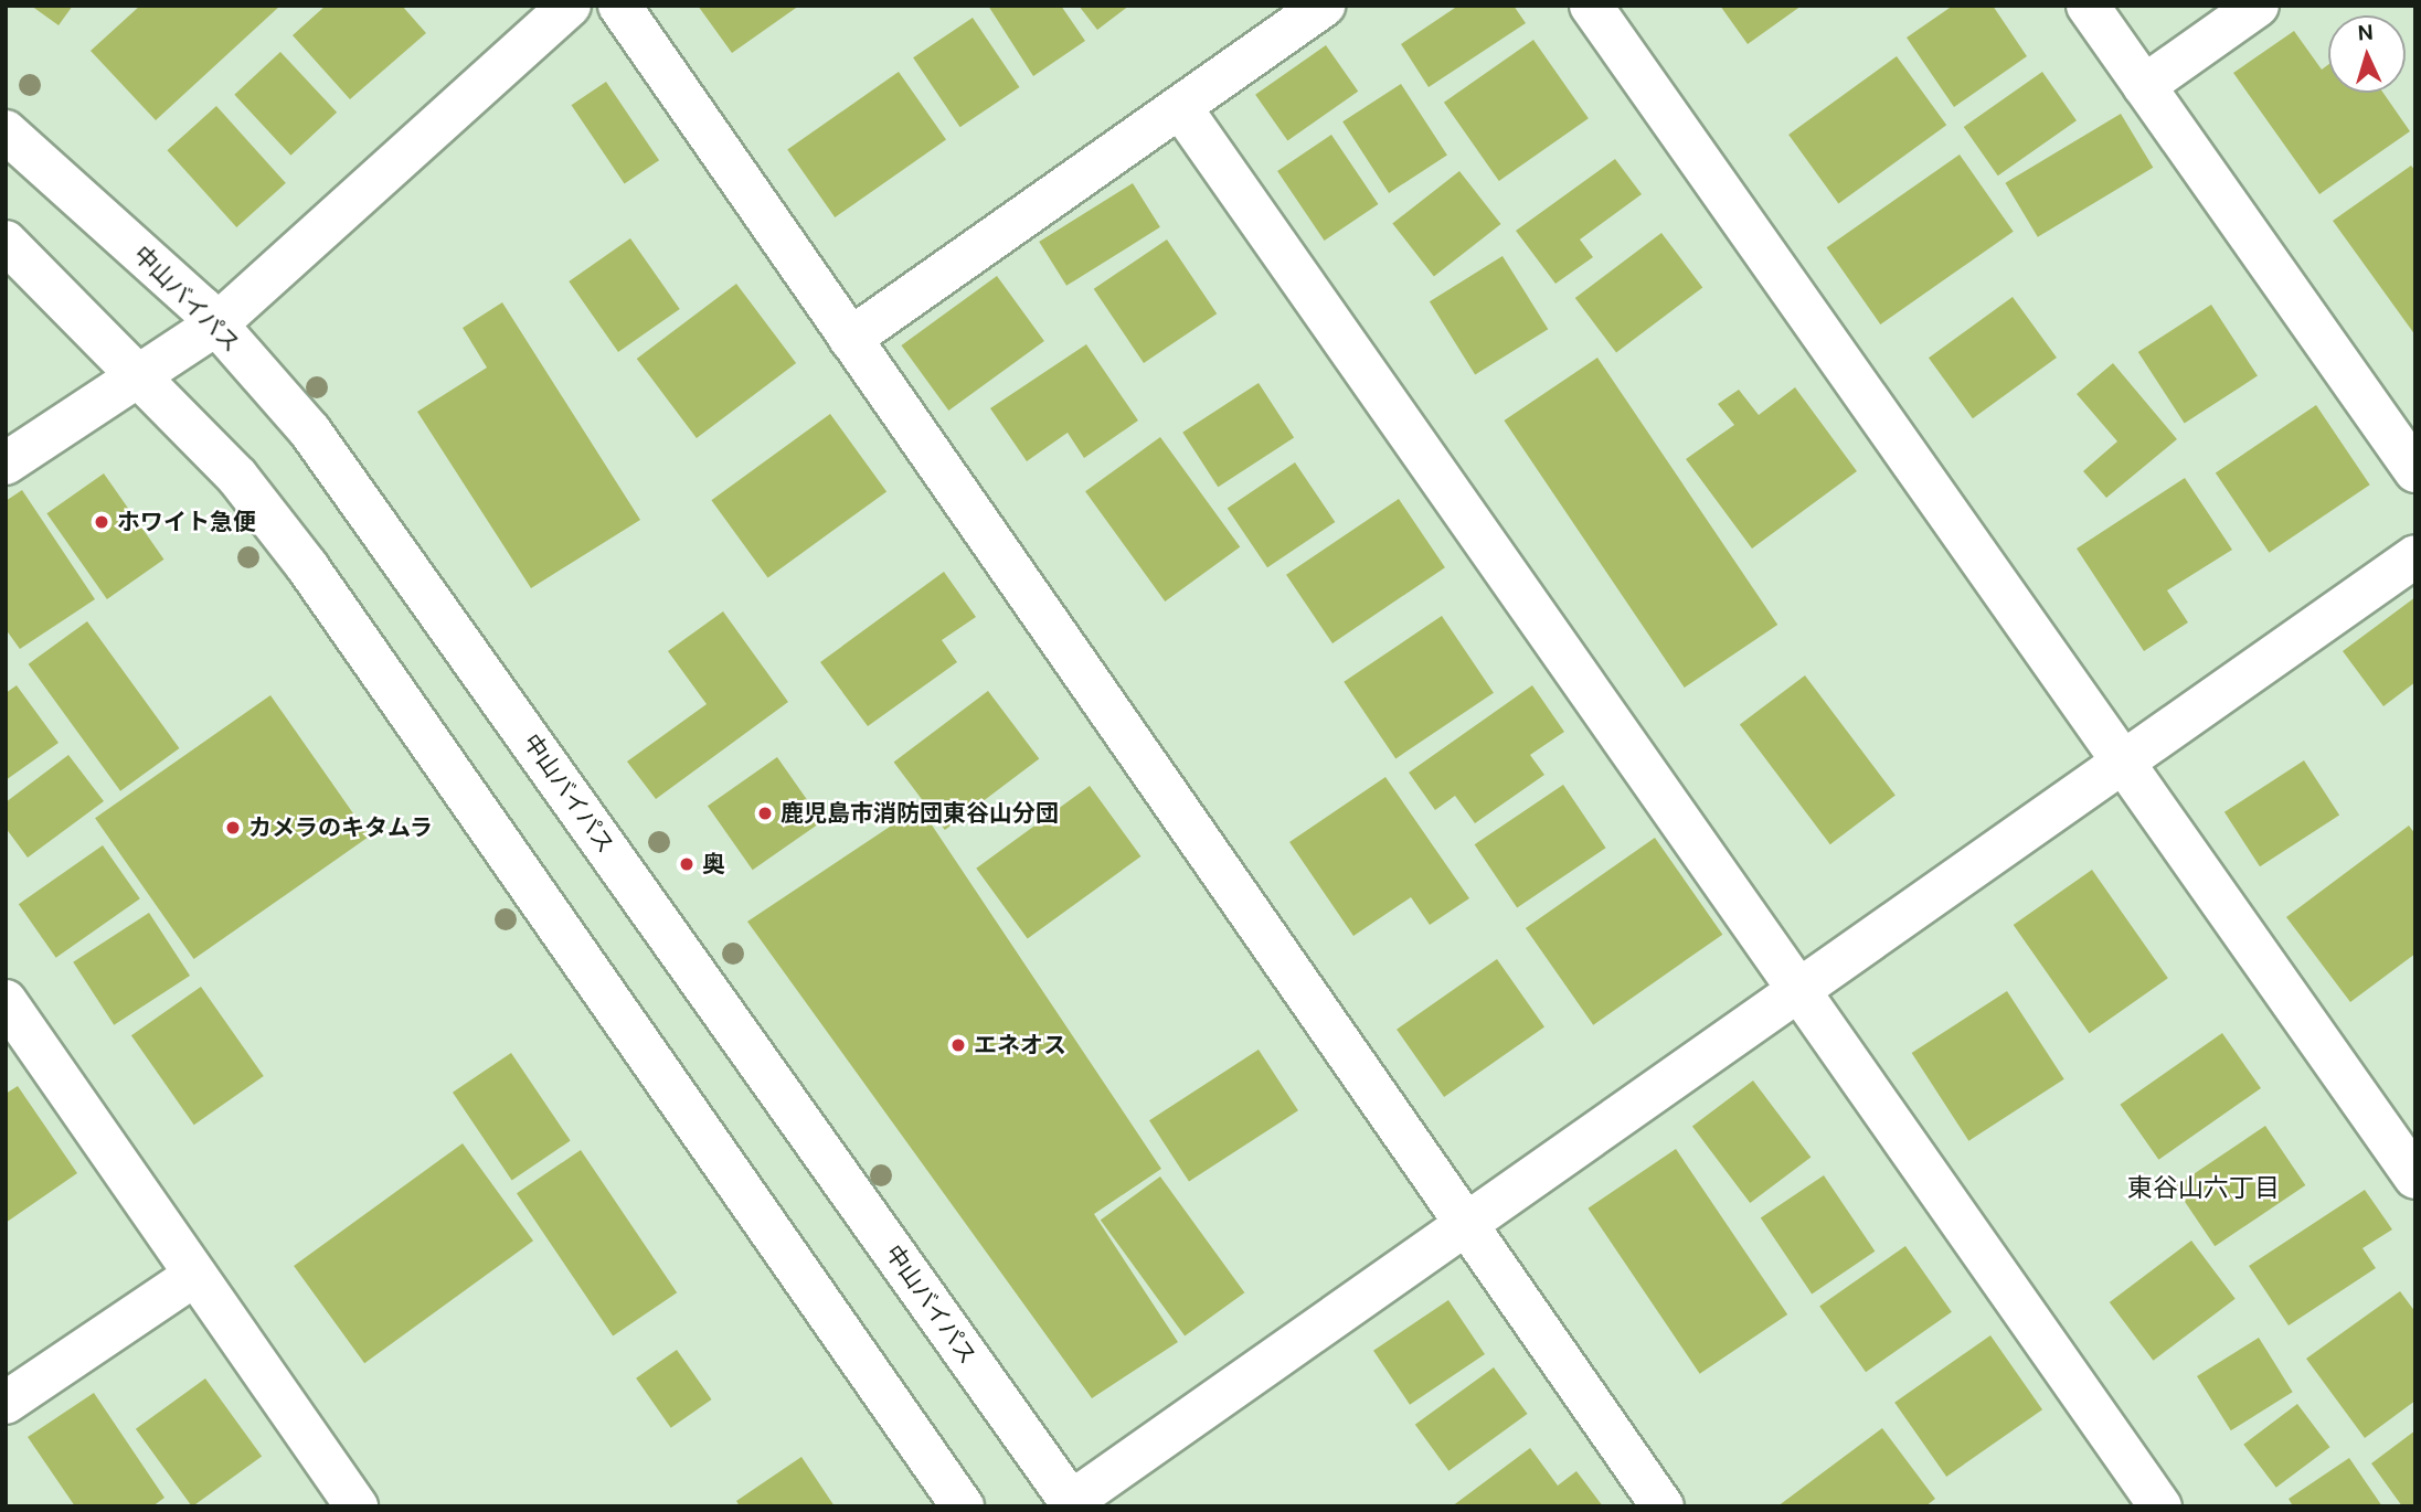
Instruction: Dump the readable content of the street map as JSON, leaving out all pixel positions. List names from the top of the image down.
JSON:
{
  "streets": {
    "street": ["中山バイパス"]
  },
  "districts": ["東谷山六丁目"],
  "places": [
    "ホワイト急便",
    "鹿児島市消防団東谷山分団",
    "カメラのキタムラ",
    "奥",
    "エネオス"
  ],
  "north": "top"
}
